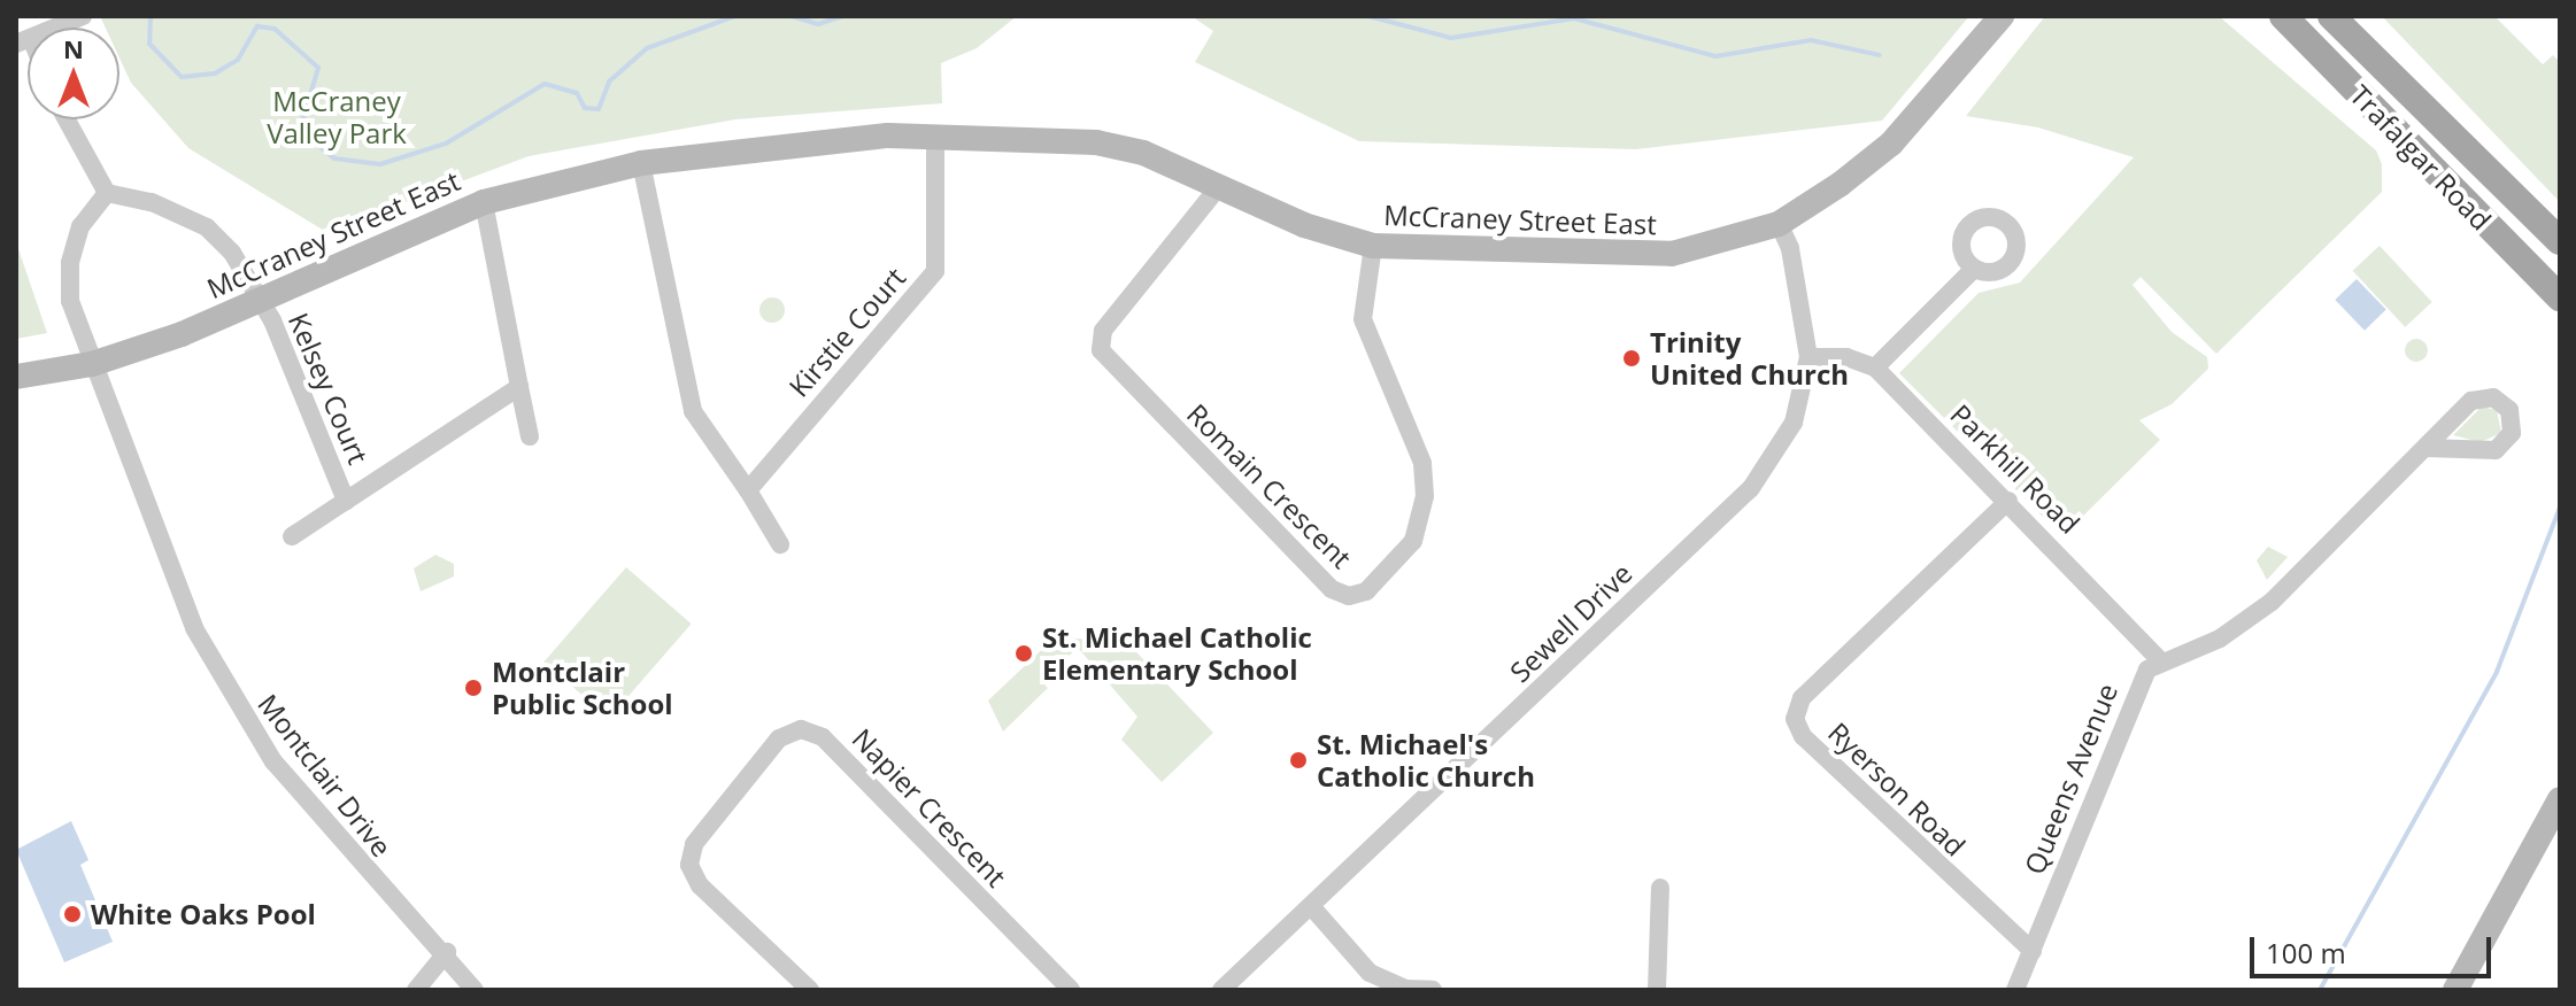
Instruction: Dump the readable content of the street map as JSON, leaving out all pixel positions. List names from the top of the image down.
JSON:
{
  "streets": {
    "main road": ["Trafalgar Road"],
    "street": [
      "McCraney Street East",
      "Kirstie Court",
      "Kelsey Court",
      "Parkhill Road",
      "Romain Crescent",
      "Sewell Drive",
      "Montclair Drive",
      "Queens Avenue",
      "Ryerson Road",
      "Napier Crescent"
    ]
  },
  "crossings": [
    ["McCraney Street East", "Kirstie Court"],
    ["McCraney Street East", "Kelsey Court"],
    ["McCraney Street East", "Romain Crescent"],
    ["McCraney Street East", "Sewell Drive"],
    ["McCraney Street East", "Montclair Drive"],
    ["Kelsey Court", "Montclair Drive"],
    ["Parkhill Road", "Queens Avenue"],
    ["Parkhill Road", "Ryerson Road"],
    ["Queens Avenue", "Ryerson Road"]
  ],
  "parks": ["McCraney Valley Park"],
  "places": [
    "Trinity United Church",
    "St. Michael Catholic Elementary School",
    "Montclair Public School",
    "St. Michael's Catholic Church",
    "White Oaks Pool"
  ],
  "scale_bar": "100 m",
  "north": "top"
}
